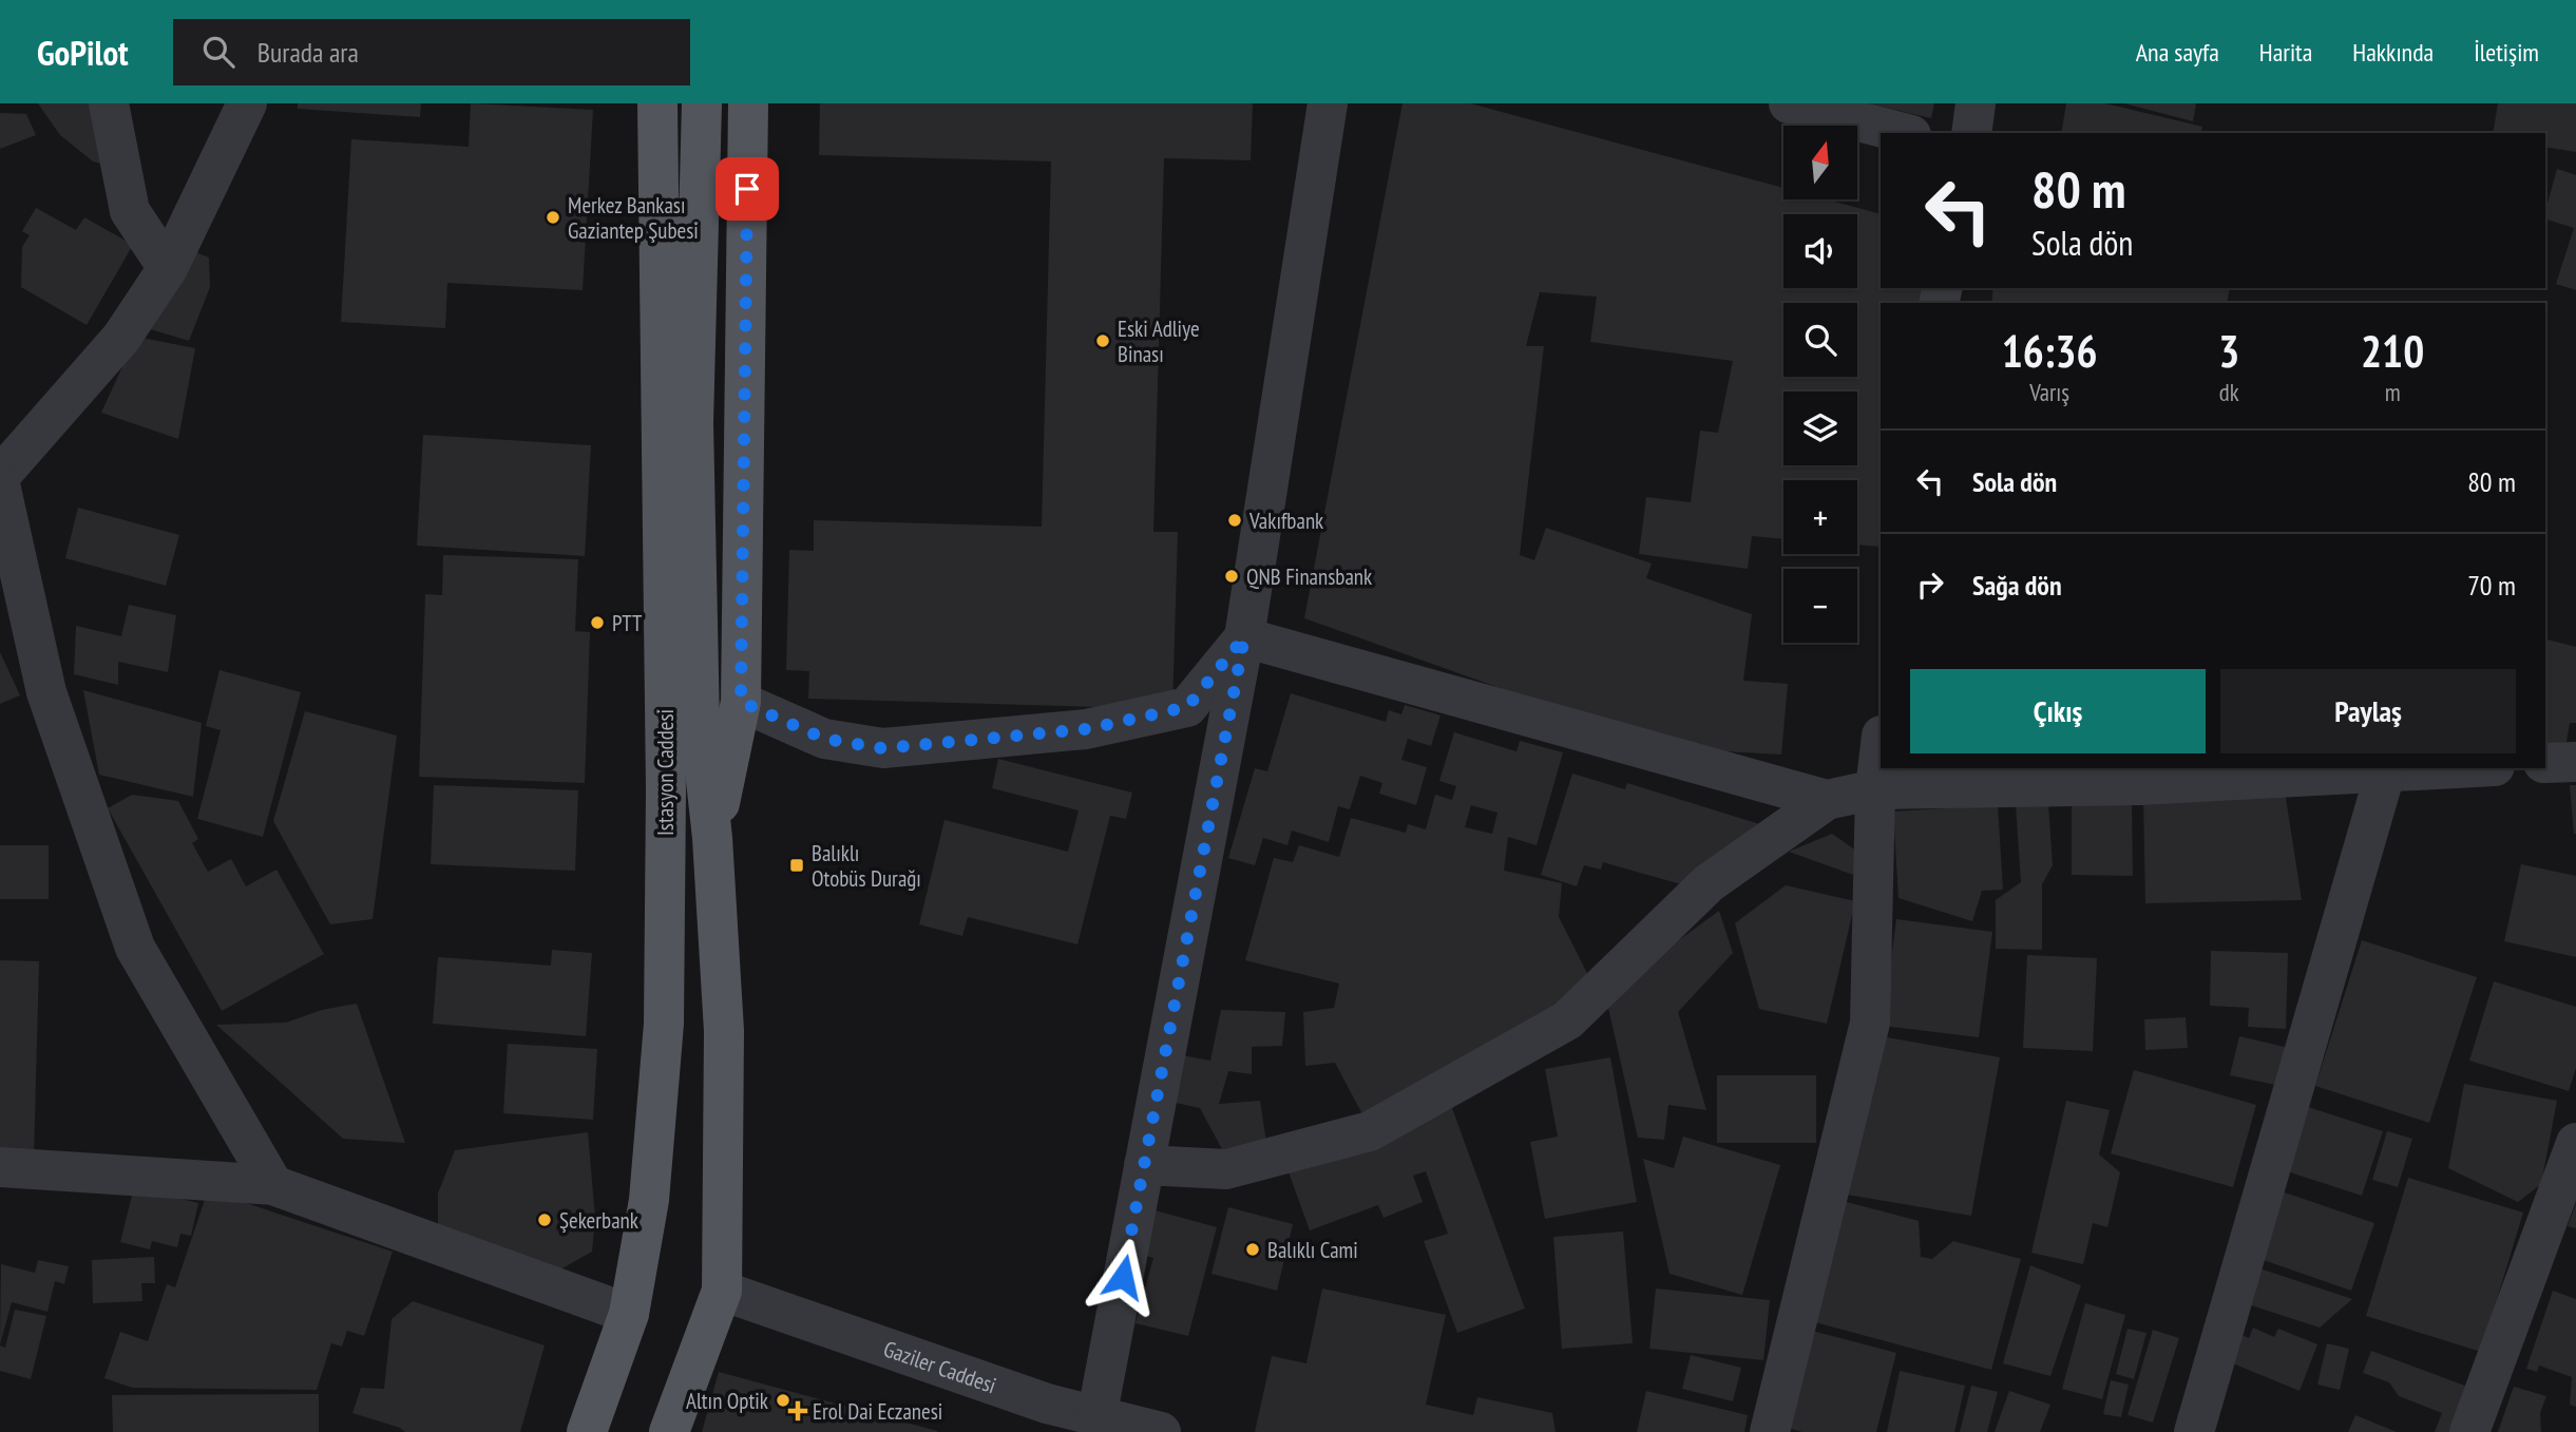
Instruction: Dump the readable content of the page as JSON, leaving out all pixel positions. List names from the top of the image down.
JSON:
{
  "streets": {
    "main road": ["Istasyon Caddesi"],
    "street": ["Gaziler Caddesi"]
  },
  "places": {
    "other": [
      "Merkez Bankası Gaziantep Şubesi",
      "Eski Adliye Binası",
      "Vakıfbank",
      "QNB Finansbank",
      "PTT",
      "Şekerbank",
      "Balıklı Cami",
      "Altın Optik"
    ],
    "transit": ["Balıklı Otobüs Durağı"],
    "health": ["Erol Dai Eczanesi"]
  },
  "north": "top",
  "page": {
    "header": "GoPilot",
    "search": "Burada ara",
    "nav": [
      "Ana sayfa",
      "Harita",
      "Hakkında",
      "İletişim"
    ],
    "map_buttons": ["+", "−"],
    "turn": ["80 m", "Sola dön"],
    "eta": [
      "16:36",
      "Varış",
      "3",
      "dk",
      "210",
      "m"
    ],
    "list": [
      {
        "name": "Sola dön",
        "value": "80 m"
      },
      {
        "name": "Sağa dön",
        "value": "70 m"
      }
    ],
    "buttons": ["Çıkış", "Paylaş"]
  }
}
